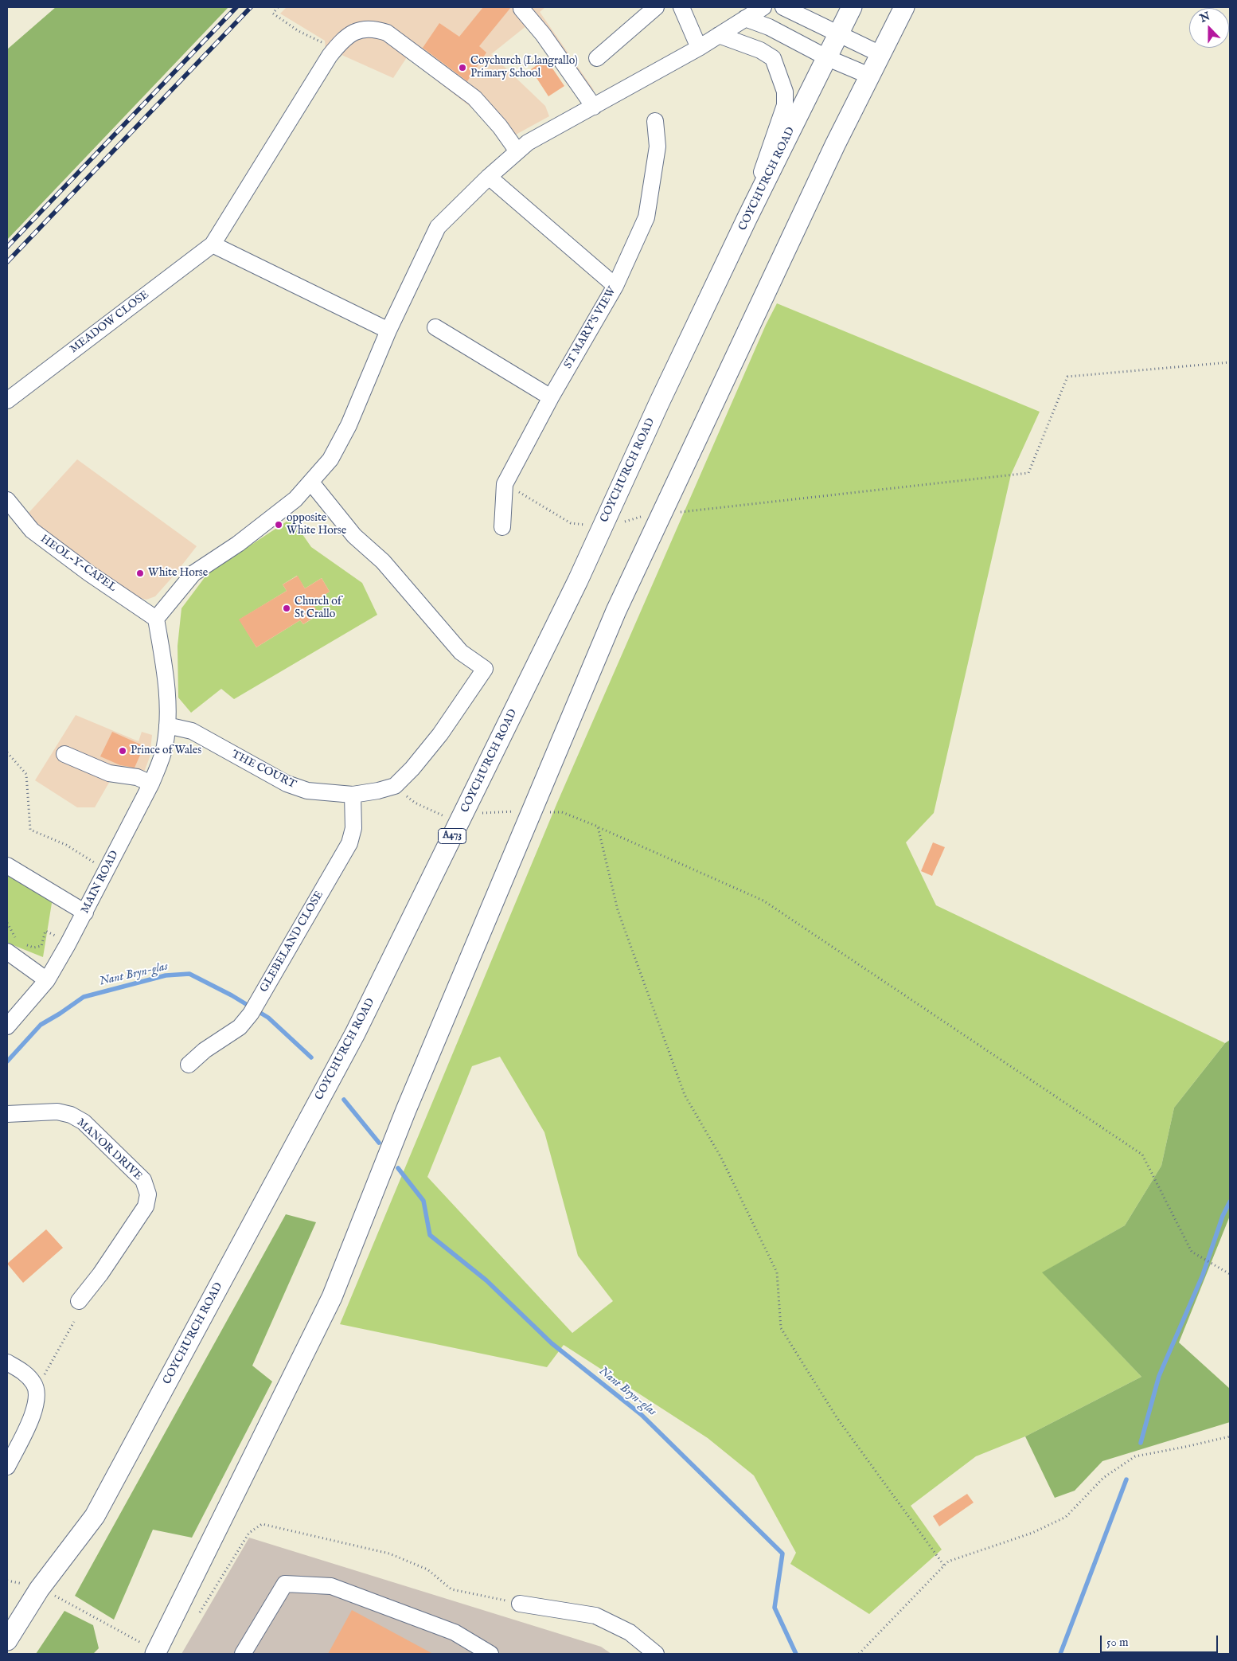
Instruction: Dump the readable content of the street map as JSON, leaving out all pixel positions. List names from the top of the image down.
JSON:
{
  "streets": {
    "main road": ["COYCHURCH ROAD", "A473"],
    "street": [
      "MEADOW CLOSE",
      "ST MARY'S VIEW",
      "HEOL-Y-CAPEL",
      "THE COURT",
      "MAIN ROAD",
      "GLEBELAND CLOSE",
      "MANOR DRIVE"
    ]
  },
  "crossings": [
    ["THE COURT", "MAIN ROAD"],
    ["THE COURT", "GLEBELAND CLOSE"]
  ],
  "water": ["Nant Bryn-glas"],
  "places": [
    "Coychurch (Llangrallo) Primary School",
    "opposite White Horse",
    "White Horse",
    "Church of St Crallo",
    "Prince of Wales"
  ],
  "scale_bar": "50 m",
  "north": "top"
}
